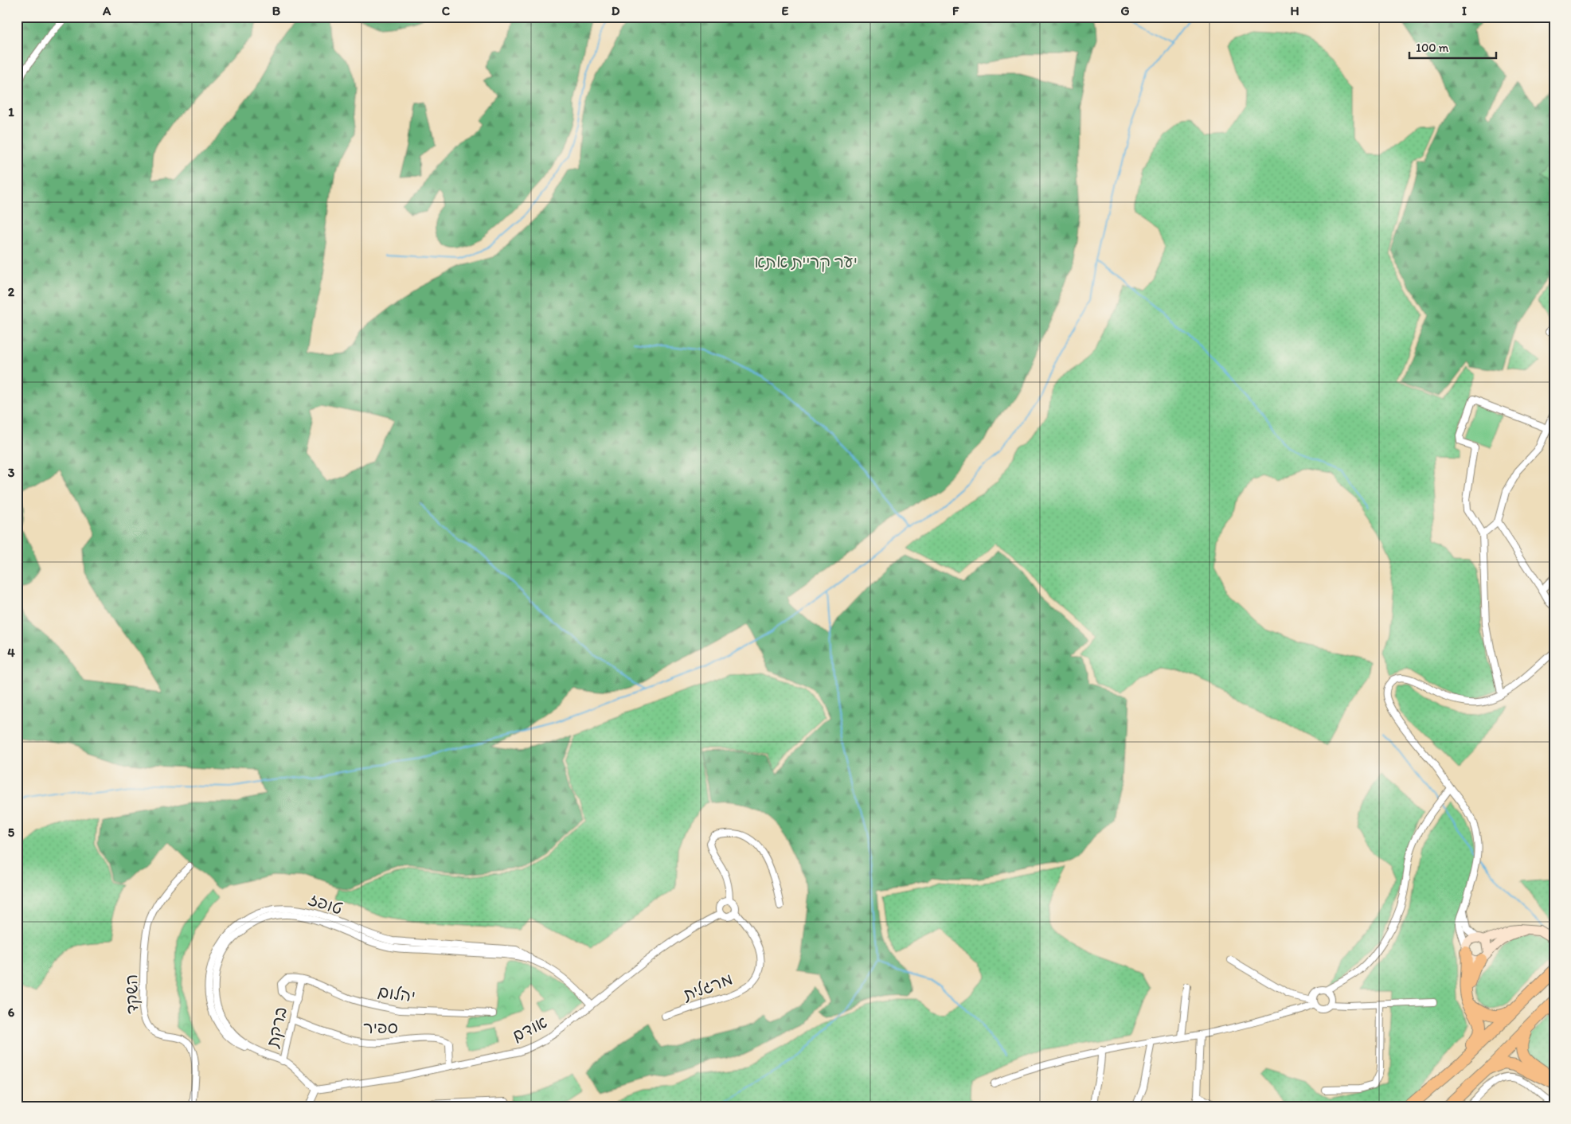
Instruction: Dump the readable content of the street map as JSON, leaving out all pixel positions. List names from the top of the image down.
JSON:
{
  "streets": {
    "street": [
      "טופז",
      "מרגלית",
      "יהלום",
      "השקד",
      "ברקת",
      "ספיר",
      "אודם"
    ]
  },
  "crossings": [
    ["טופז", "ברקת"],
    ["טופז", "אודם"],
    ["מרגלית", "אודם"],
    ["ברקת", "ספיר"],
    ["ספיר", "אודם"]
  ],
  "parks": ["יער קריית אתא"],
  "scale_bar": "100 m",
  "grid": {
    "columns": [
      "A",
      "B",
      "C",
      "D",
      "E",
      "F",
      "G",
      "H",
      "I"
    ],
    "rows": [
      "1",
      "2",
      "3",
      "4",
      "5",
      "6"
    ]
  }
}
